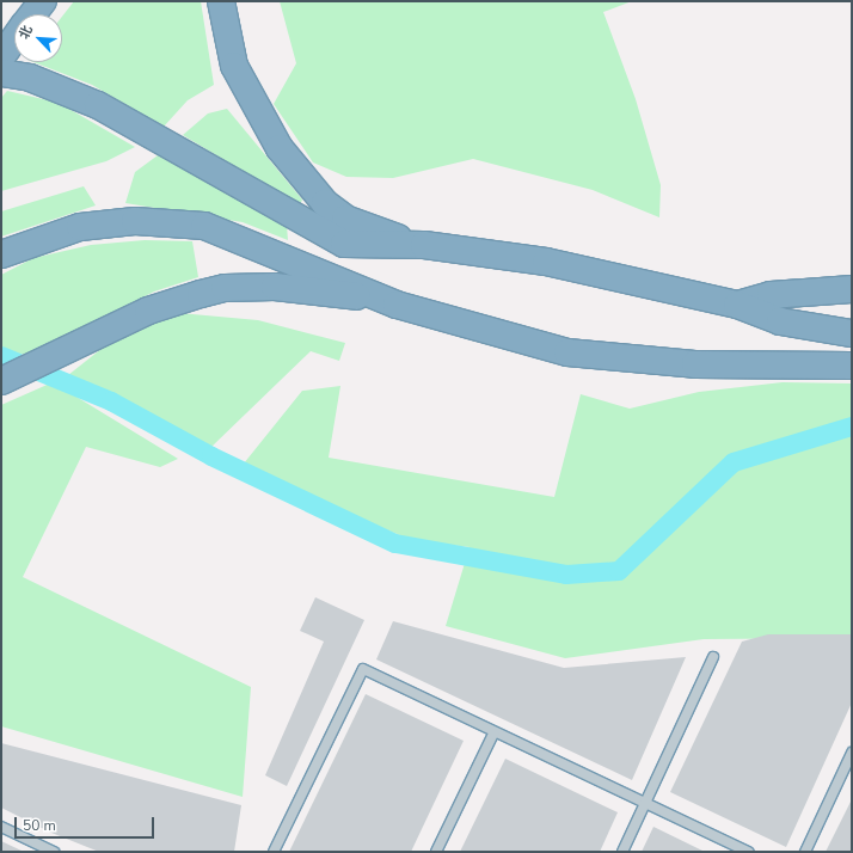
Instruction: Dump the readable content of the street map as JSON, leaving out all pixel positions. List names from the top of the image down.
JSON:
{
  "scale_bar": "50 m",
  "north": "top left"
}
